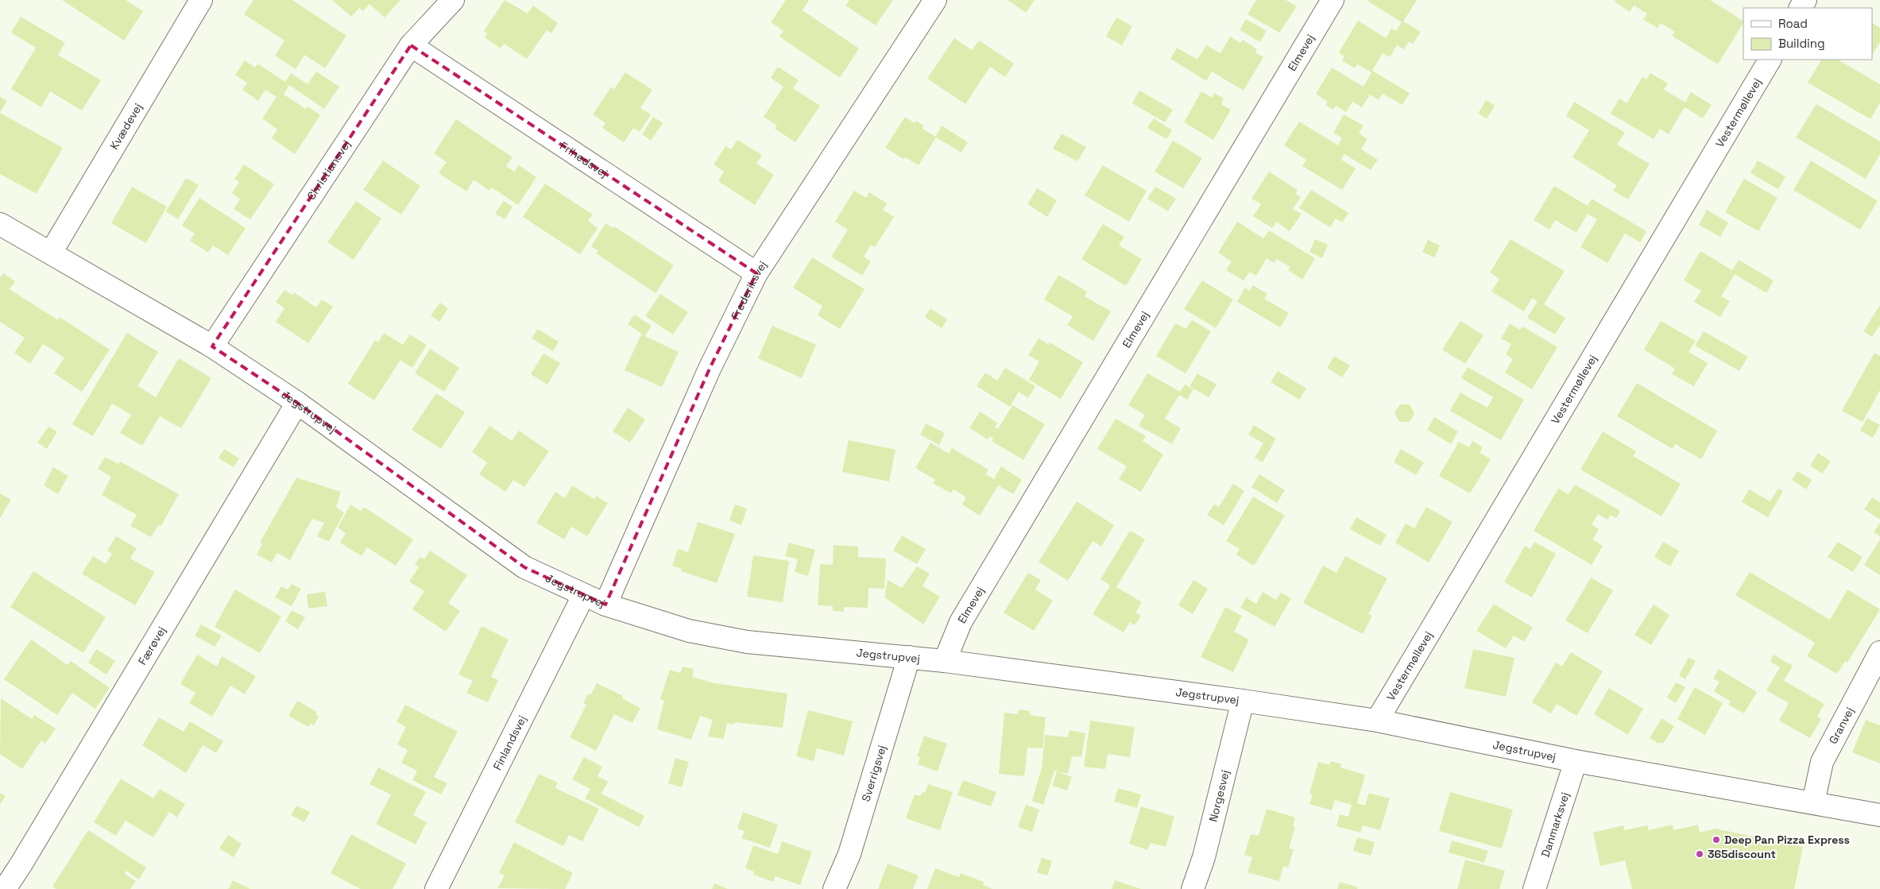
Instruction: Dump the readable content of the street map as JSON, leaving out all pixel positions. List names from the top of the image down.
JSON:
{
  "streets": {
    "street": [
      "Elmevej",
      "Vestermøllevej",
      "Kvædevej",
      "Frihedsvej",
      "Christiansvej",
      "Frederiksvej",
      "Jegstrupvej",
      "Færøvej",
      "Granvej",
      "Finlandsvej",
      "Sverrigsvej",
      "Norgesvej",
      "Danmarksvej"
    ]
  },
  "crossings": [
    ["Elmevej", "Jegstrupvej"],
    ["Vestermøllevej", "Jegstrupvej"],
    ["Kvædevej", "Jegstrupvej"],
    ["Frihedsvej", "Christiansvej"],
    ["Frihedsvej", "Frederiksvej"],
    ["Christiansvej", "Jegstrupvej"],
    ["Frederiksvej", "Jegstrupvej"],
    ["Jegstrupvej", "Færøvej"],
    ["Jegstrupvej", "Granvej"],
    ["Jegstrupvej", "Finlandsvej"],
    ["Jegstrupvej", "Sverrigsvej"],
    ["Jegstrupvej", "Norgesvej"],
    ["Jegstrupvej", "Danmarksvej"]
  ],
  "places": ["Deep Pan Pizza Express", "365discount"],
  "legend": ["Road", "Building"]
}
